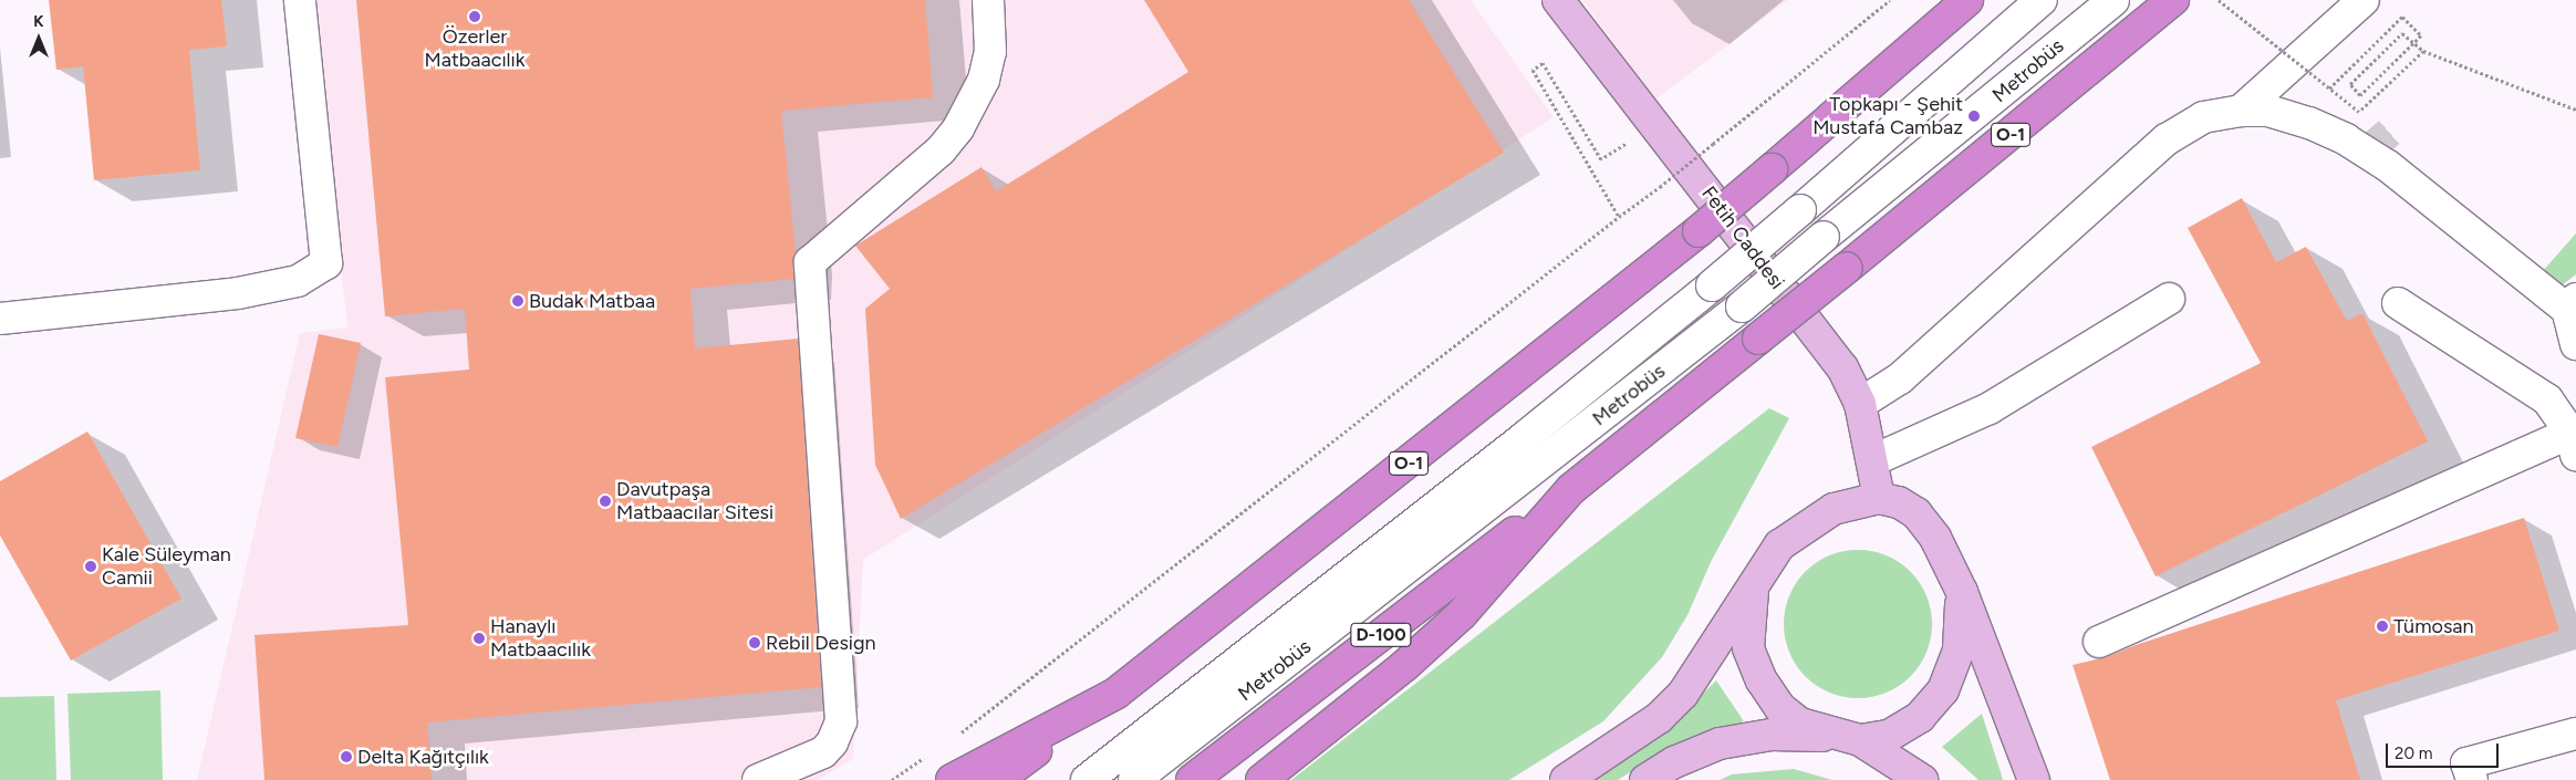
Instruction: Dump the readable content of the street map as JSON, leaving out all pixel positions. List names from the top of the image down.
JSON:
{
  "streets": {
    "highway": ["O-1", "D-100"],
    "main road": ["Fetih Caddesi"],
    "street": ["Metrobüs"]
  },
  "crossings": [
    ["O-1", "D-100"]
  ],
  "places": [
    "Özerler Matbaacılık",
    "Topkapı - Şehit Mustafa Cambaz",
    "Budak Matbaa",
    "Davutpaşa Matbaacılar Sitesi",
    "Kale Süleyman Camii",
    "Tümosan",
    "Hanaylı Matbaacılık",
    "Rebil Design",
    "Delta Kağıtçılık"
  ],
  "scale_bar": "20 m",
  "north": "top"
}
